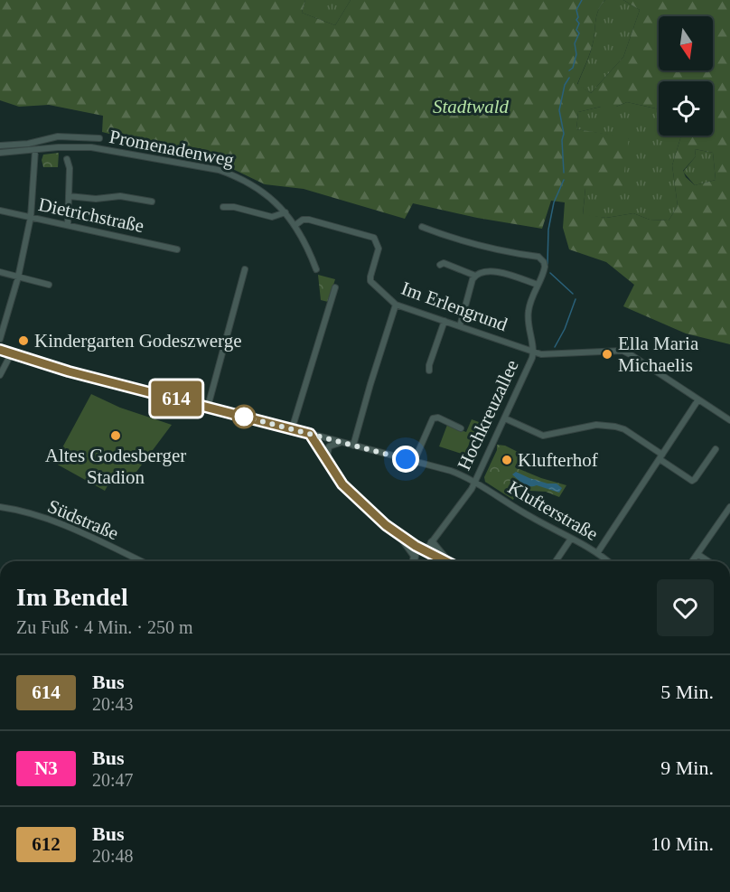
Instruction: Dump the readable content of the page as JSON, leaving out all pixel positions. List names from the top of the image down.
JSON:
{
  "streets": {
    "street": [
      "Promenadenweg",
      "Dietrichstraße",
      "Im Erlengrund",
      "Hochkreuzallee",
      "Klufterstraße",
      "Südstraße"
    ]
  },
  "crossings": [
    ["Promenadenweg", "Im Erlengrund"],
    ["Im Erlengrund", "Hochkreuzallee"],
    ["Hochkreuzallee", "Klufterstraße"]
  ],
  "parks": ["Stadtwald"],
  "places": [
    "Kindergarten Godeszwerge",
    "Ella Maria Michaelis",
    "Altes Godesberger Stadion",
    "Klufterhof"
  ],
  "lines": ["bus line 614"],
  "north": "bottom",
  "page": {
    "on_map": "614",
    "heading": ["Im Bendel", "Zu Fuß · 4 Min. · 250 m"],
    "list": [
      {
        "mark": "614",
        "name": "Bus",
        "note": "20:43",
        "value": "5 Min."
      },
      {
        "mark": "N3",
        "name": "Bus",
        "note": "20:47",
        "value": "9 Min."
      },
      {
        "mark": "612",
        "name": "Bus",
        "note": "20:48",
        "value": "10 Min."
      }
    ]
  }
}
